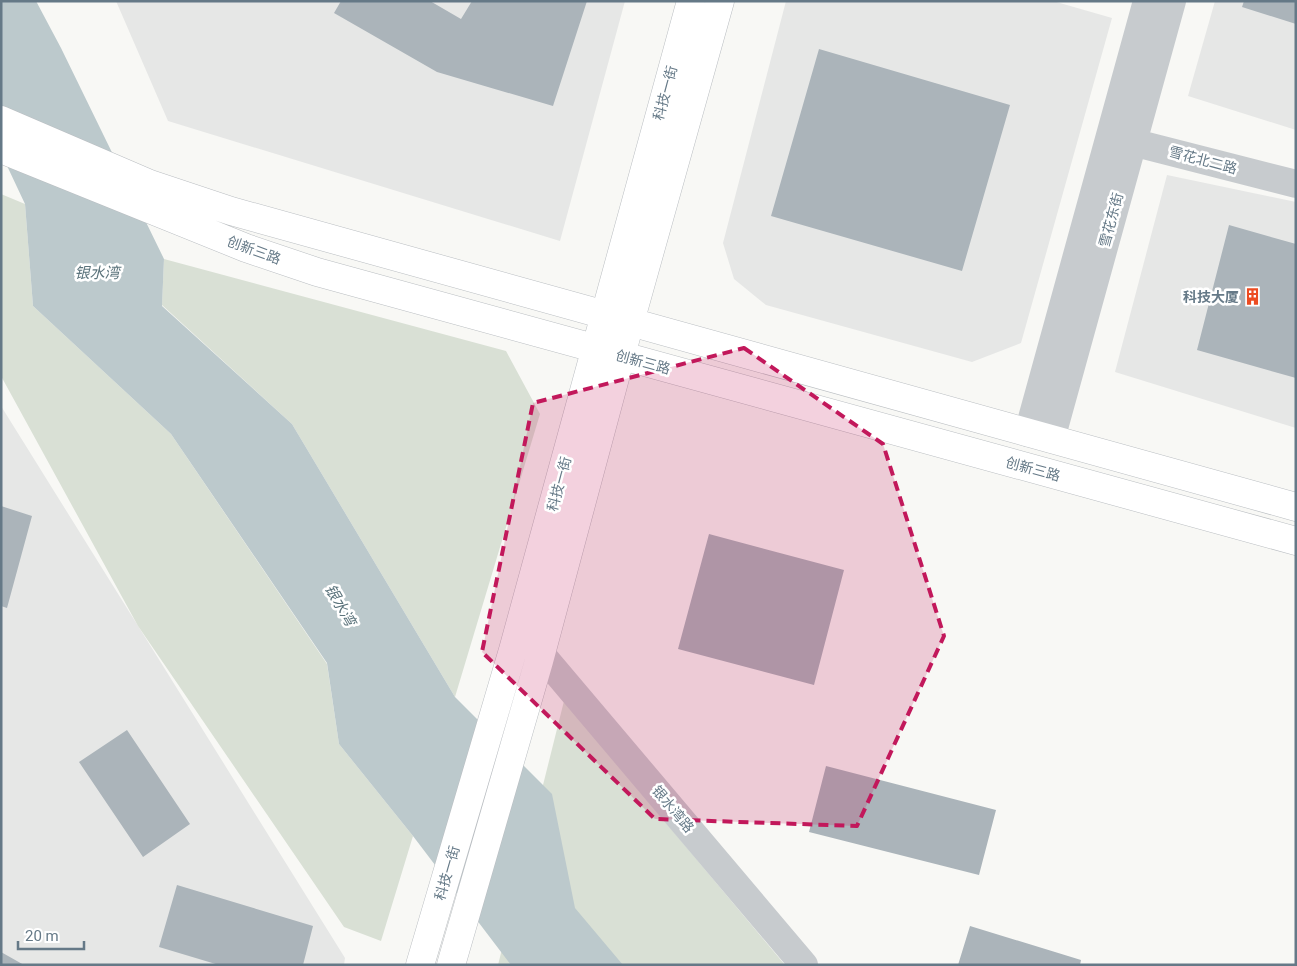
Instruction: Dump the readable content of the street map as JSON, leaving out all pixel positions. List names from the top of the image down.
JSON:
{
  "streets": {
    "main road": ["科技一街", "创新三路"],
    "street": ["雪花北二路", "雪花东街", "银水湾路"]
  },
  "crossings": [
    ["科技一街", "创新三路"],
    ["科技一街", "银水湾路"],
    ["雪花北二路", "雪花东街"]
  ],
  "water": ["银水湾"],
  "places": {
    "building": ["科技大厦"]
  },
  "scale_bar": "20 m"
}
